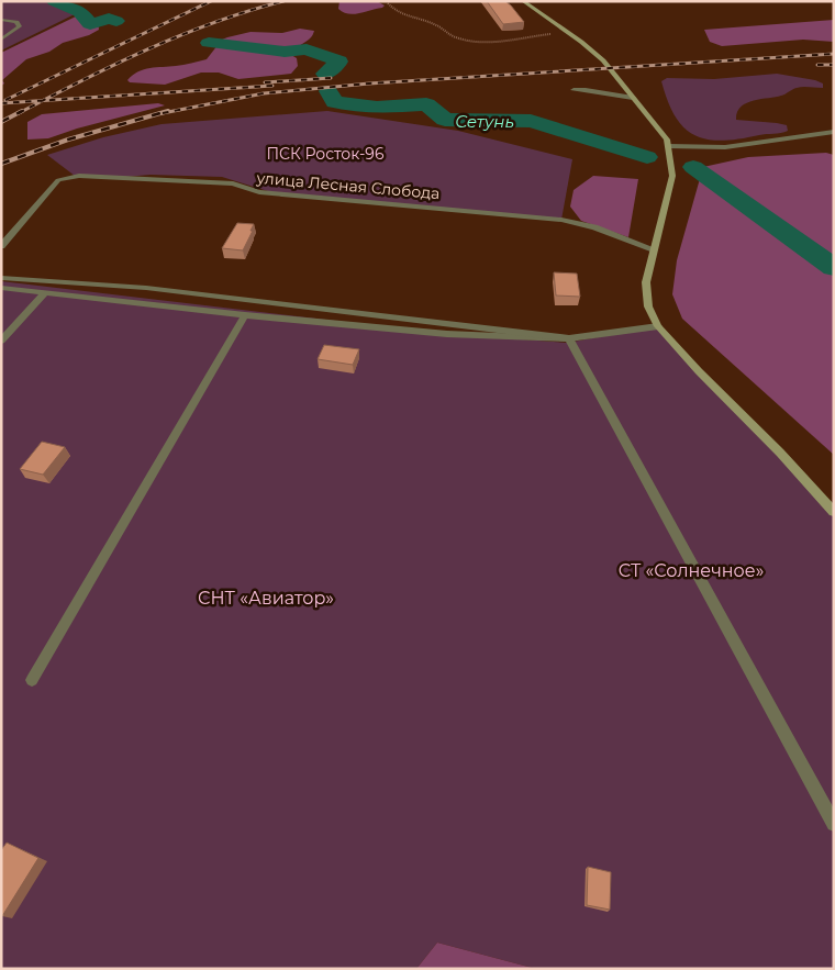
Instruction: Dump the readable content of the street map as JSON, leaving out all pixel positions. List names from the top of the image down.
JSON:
{
  "streets": {
    "street": ["улица Лесная Слобода"]
  },
  "water": ["Сетунь"],
  "parks": ["ПСК Росток-96", "СТ «Солнечное»", "СНТ «Авиатор»"]
}
